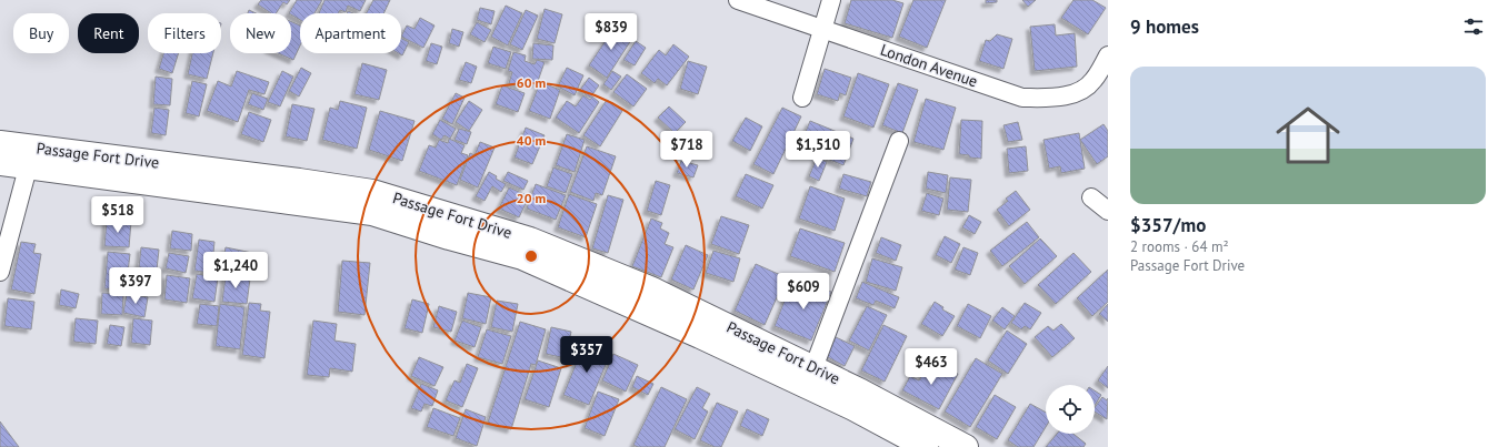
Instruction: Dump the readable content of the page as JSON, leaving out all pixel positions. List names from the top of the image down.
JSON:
{
  "streets": {
    "main road": ["Passage Fort Drive"],
    "street": ["London Avenue"]
  },
  "page": {
    "heading": "9 homes",
    "price": [
      "$839",
      "$718",
      "$1,510",
      "$518",
      "$1,240",
      "$397",
      "$609",
      "$357",
      "$463"
    ],
    "chip": [
      "Buy",
      "Rent",
      "Filters",
      "New",
      "Apartment"
    ],
    "list": [
      {
        "name": "$357/mo",
        "note": "2 rooms · 64 m² · Passage Fort Drive"
      }
    ]
  },
  "rings": ["60 m", "40 m", "20 m"]
}
